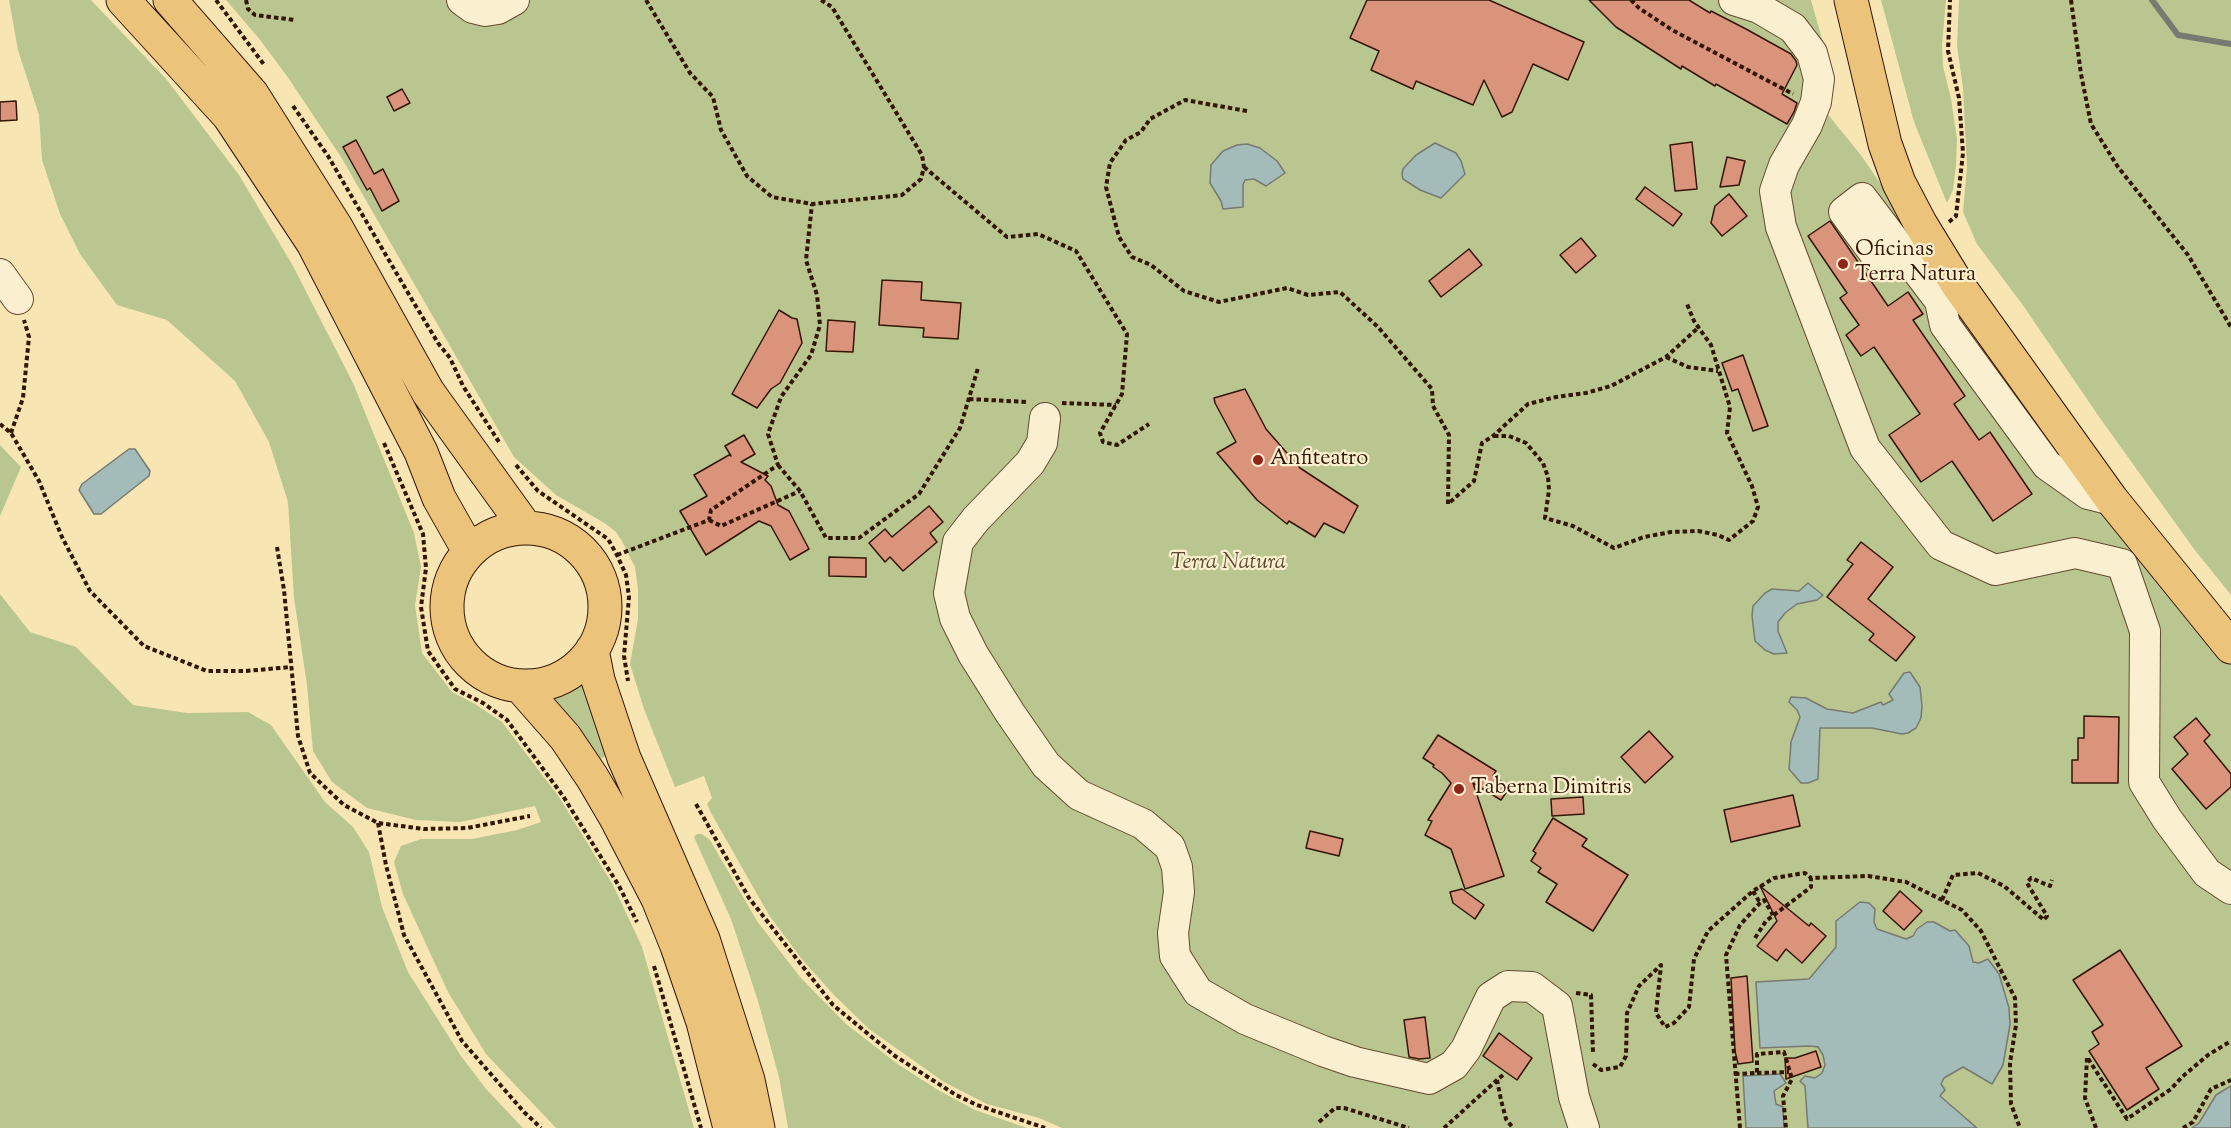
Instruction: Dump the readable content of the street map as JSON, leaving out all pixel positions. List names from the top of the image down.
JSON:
{
  "parks": ["Terra Natura"],
  "places": ["Oficinas Terra Natura", "Anfiteatro", "Taberna Dimitris"]
}
